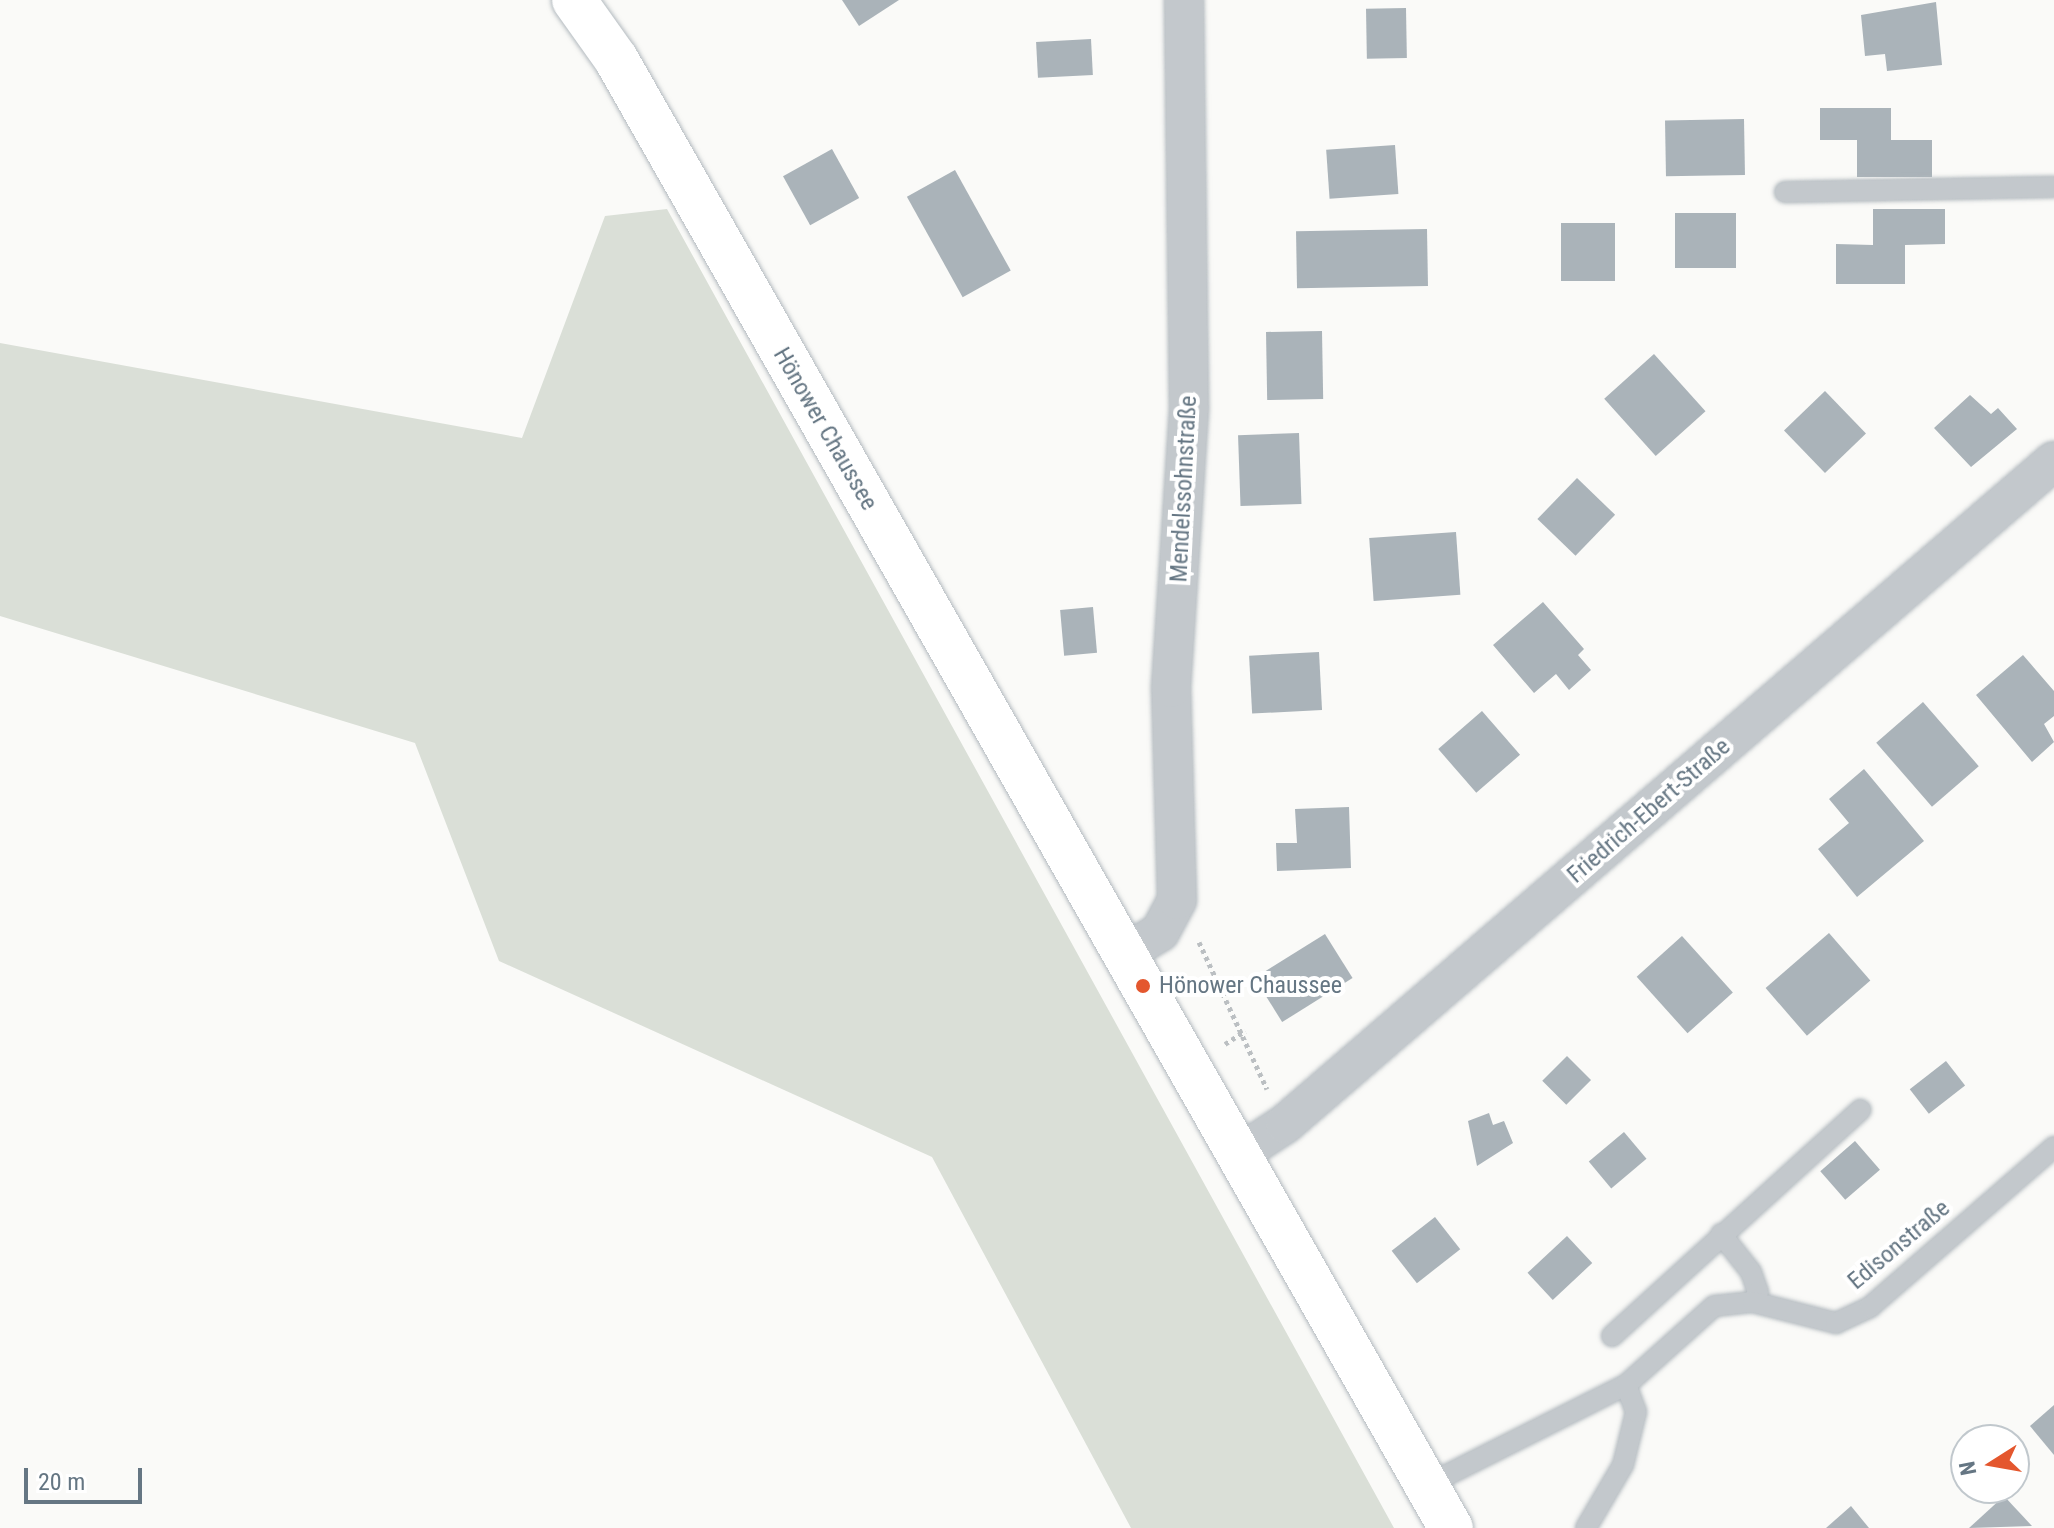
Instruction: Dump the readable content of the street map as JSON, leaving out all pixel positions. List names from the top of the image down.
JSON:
{
  "streets": {
    "street": ["Hönower Chaussee", "Mendelssohnstraße", "Friedrich-Ebert-Straße"],
    "lane": ["Edisonstraße"]
  },
  "crossings": [
    ["Hönower Chaussee", "Mendelssohnstraße"],
    ["Hönower Chaussee", "Friedrich-Ebert-Straße"],
    ["Hönower Chaussee", "Edisonstraße"]
  ],
  "places": ["Hönower Chaussee"],
  "scale_bar": "20 m",
  "north": "left"
}
